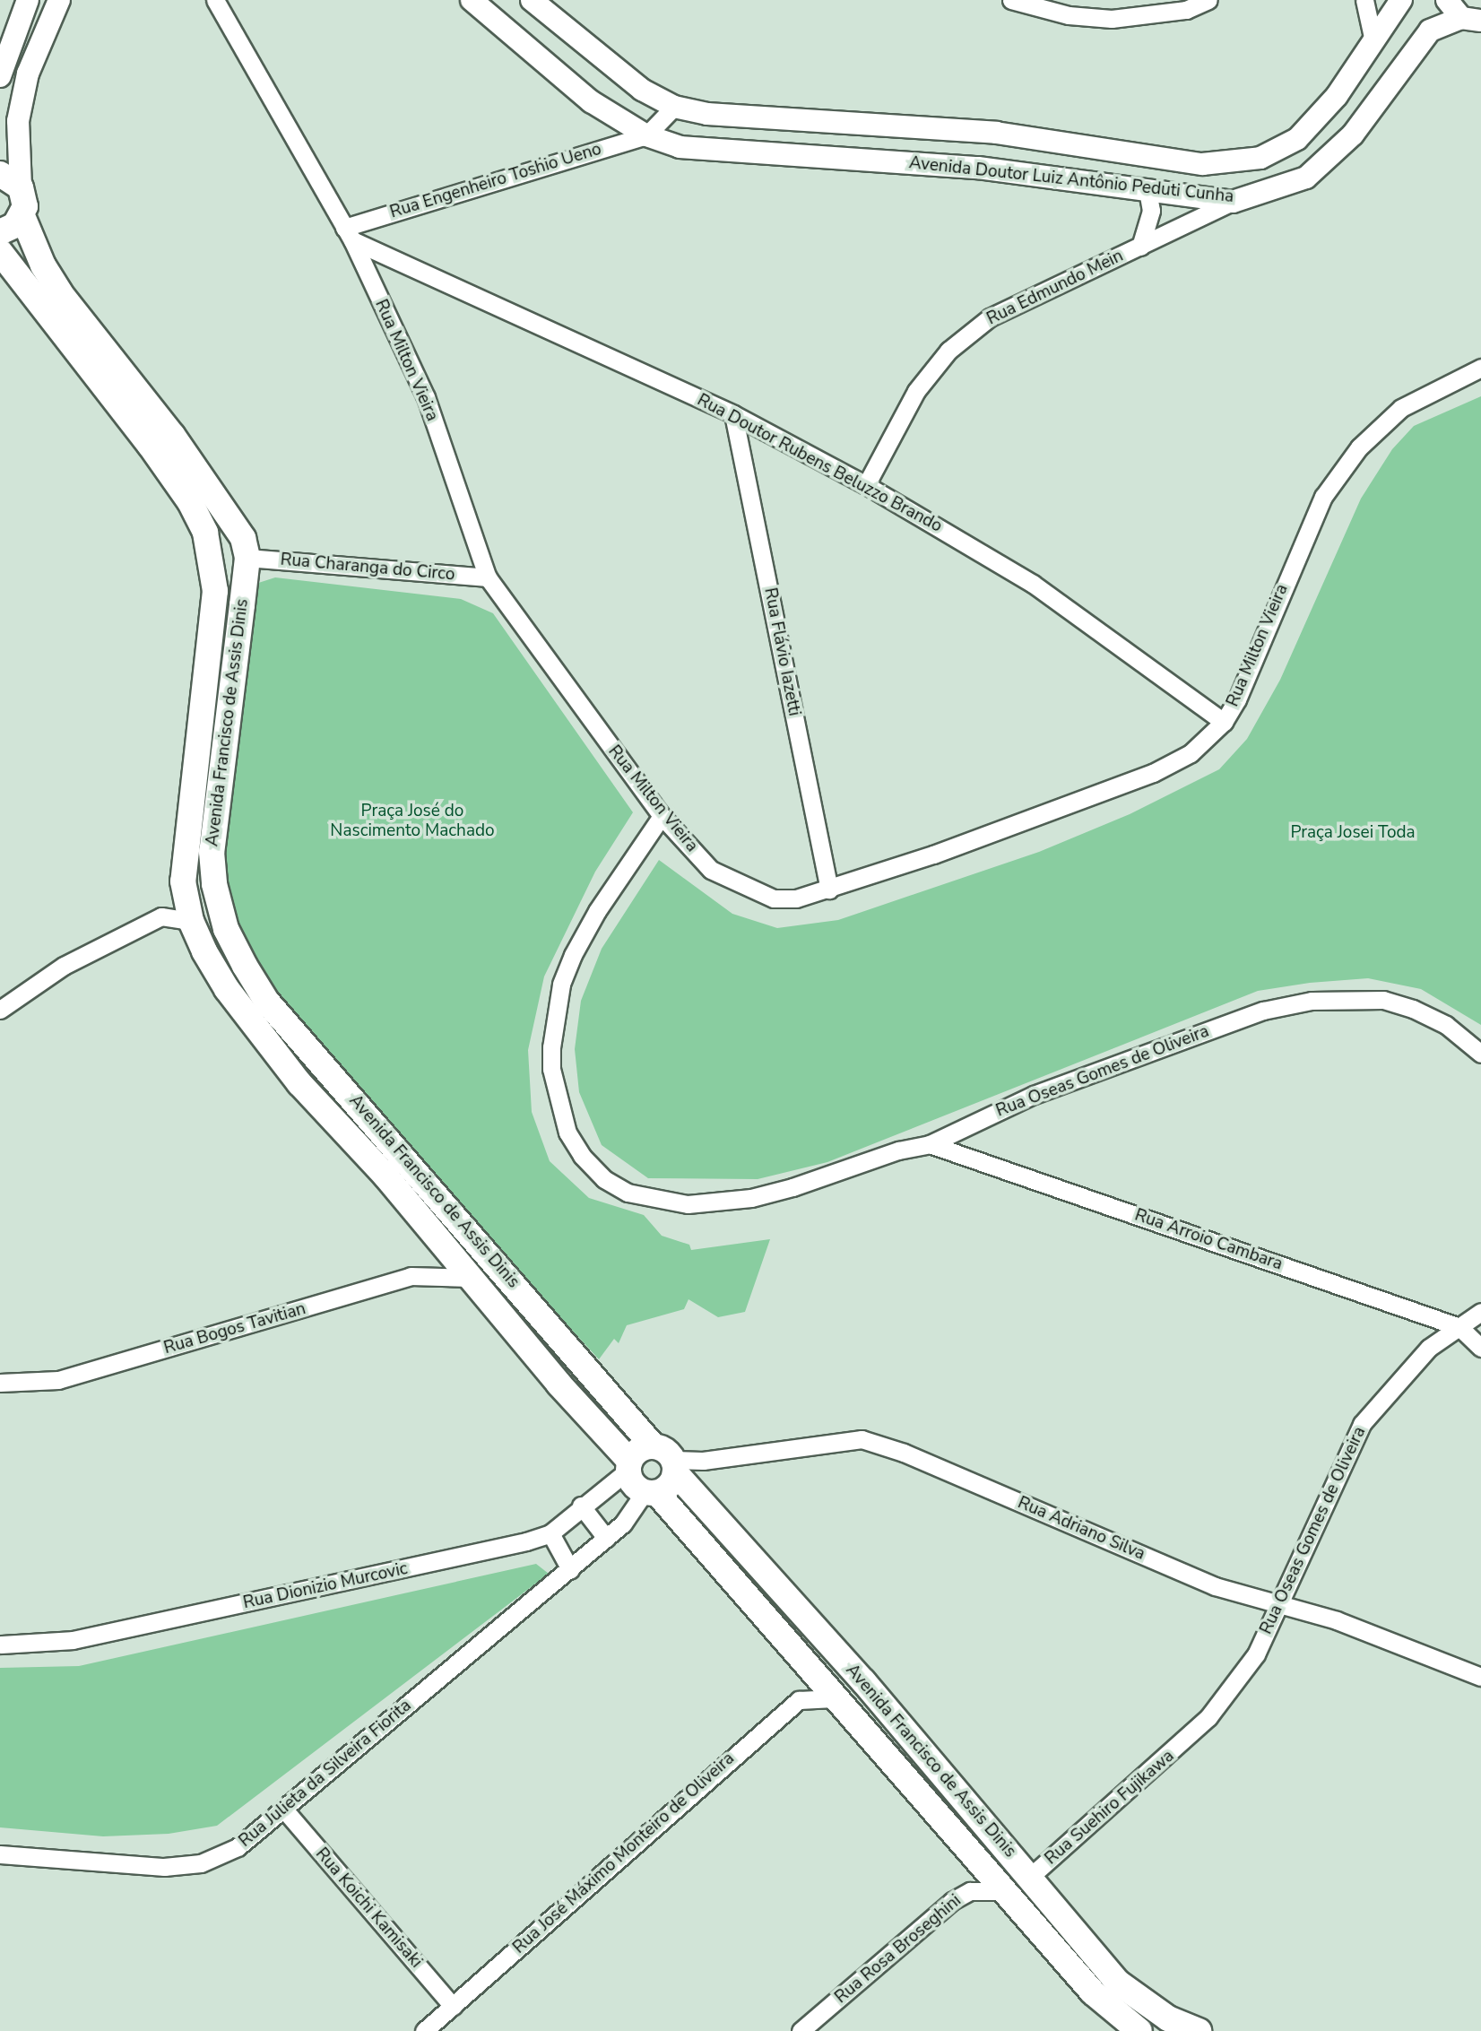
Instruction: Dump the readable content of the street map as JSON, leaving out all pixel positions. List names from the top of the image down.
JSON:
{
  "streets": {
    "main road": ["Avenida Francisco de Assis Dinis"],
    "street": [
      "Avenida Doutor Luiz Antônio Peduti Cunha",
      "Rua Engenheiro Toshio Ueno",
      "Rua Edmundo Mein",
      "Rua Milton Vieira",
      "Rua Doutor Rubens Beluzzo Brando",
      "Rua Charanga do Circo",
      "Rua Flávio Iazetti",
      "Rua Oseas Gomes de Oliveira",
      "Rua Arroio Cambara",
      "Rua Bogos Tavitian",
      "Rua Adriano Silva",
      "Rua Dionizio Murcovic",
      "Rua Julieta da Silveira Fiorita",
      "Rua Suehiro Fujikawa",
      "Rua José Máximo Monteiro de Oliveira",
      "Rua Koichi Kamisaki",
      "Rua Rosa Broseghini"
    ]
  },
  "crossings": [
    ["Avenida Doutor Luiz Antônio Peduti Cunha", "Rua Engenheiro Toshio Ueno"],
    ["Avenida Doutor Luiz Antônio Peduti Cunha", "Rua Edmundo Mein"],
    ["Rua Engenheiro Toshio Ueno", "Rua Milton Vieira"],
    ["Rua Engenheiro Toshio Ueno", "Rua Doutor Rubens Beluzzo Brando"],
    ["Rua Edmundo Mein", "Rua Doutor Rubens Beluzzo Brando"],
    ["Rua Milton Vieira", "Rua Doutor Rubens Beluzzo Brando"],
    ["Rua Milton Vieira", "Rua Charanga do Circo"],
    ["Rua Milton Vieira", "Rua Flávio Iazetti"],
    ["Rua Milton Vieira", "Rua Oseas Gomes de Oliveira"],
    ["Rua Doutor Rubens Beluzzo Brando", "Rua Flávio Iazetti"],
    ["Rua Charanga do Circo", "Avenida Francisco de Assis Dinis"],
    ["Avenida Francisco de Assis Dinis", "Rua Bogos Tavitian"],
    ["Avenida Francisco de Assis Dinis", "Rua Adriano Silva"],
    ["Avenida Francisco de Assis Dinis", "Rua Dionizio Murcovic"],
    ["Avenida Francisco de Assis Dinis", "Rua Julieta da Silveira Fiorita"],
    ["Avenida Francisco de Assis Dinis", "Rua Suehiro Fujikawa"],
    ["Avenida Francisco de Assis Dinis", "Rua José Máximo Monteiro de Oliveira"],
    ["Avenida Francisco de Assis Dinis", "Rua Rosa Broseghini"],
    ["Rua Oseas Gomes de Oliveira", "Rua Arroio Cambara"],
    ["Rua Oseas Gomes de Oliveira", "Rua Adriano Silva"],
    ["Rua Oseas Gomes de Oliveira", "Rua Suehiro Fujikawa"],
    ["Rua Adriano Silva", "Rua Dionizio Murcovic"],
    ["Rua Adriano Silva", "Rua Julieta da Silveira Fiorita"],
    ["Rua Dionizio Murcovic", "Rua Julieta da Silveira Fiorita"],
    ["Rua Julieta da Silveira Fiorita", "Rua Koichi Kamisaki"],
    ["Rua José Máximo Monteiro de Oliveira", "Rua Koichi Kamisaki"]
  ],
  "parks": ["Praça José do Nascimento Machado", "Praça Josei Toda"]
}
